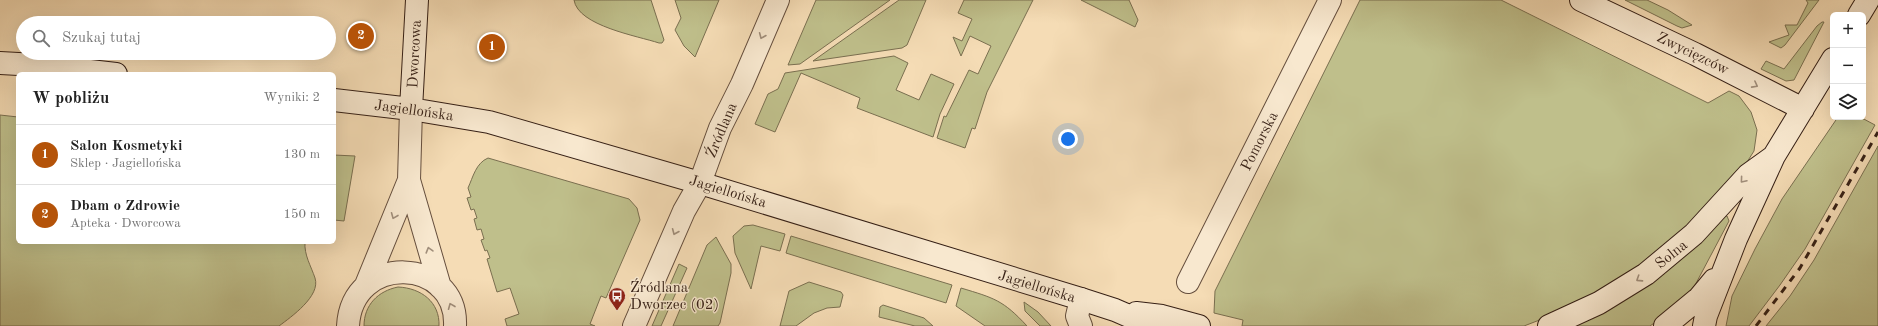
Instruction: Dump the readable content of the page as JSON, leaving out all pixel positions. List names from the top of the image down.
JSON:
{
  "streets": {
    "street": [
      "Zwycięzców",
      "Dworcowa",
      "Jagiellońska",
      "Źródlana",
      "Pomorska",
      "Solna"
    ]
  },
  "crossings": [
    ["Zwycięzców", "Solna"],
    ["Dworcowa", "Jagiellońska"],
    ["Jagiellońska", "Źródlana"]
  ],
  "one_way": ["Zwycięzców", "Źródlana", "Solna"],
  "places": {
    "bus stop": ["Źródlana Dworzec (02)"]
  },
  "page": {
    "map_buttons": ["+", "−"],
    "search": "Szukaj tutaj",
    "pins": ["2", "1"],
    "heading": ["W pobliżu", "Wyniki: 2"],
    "list": [
      {
        "mark": "1",
        "name": "Salon Kosmetyki",
        "note": "Sklep · Jagiellońska",
        "value": "130 m"
      },
      {
        "mark": "2",
        "name": "Dbam o Zdrowie",
        "note": "Apteka · Dworcowa",
        "value": "150 m"
      }
    ]
  }
}
